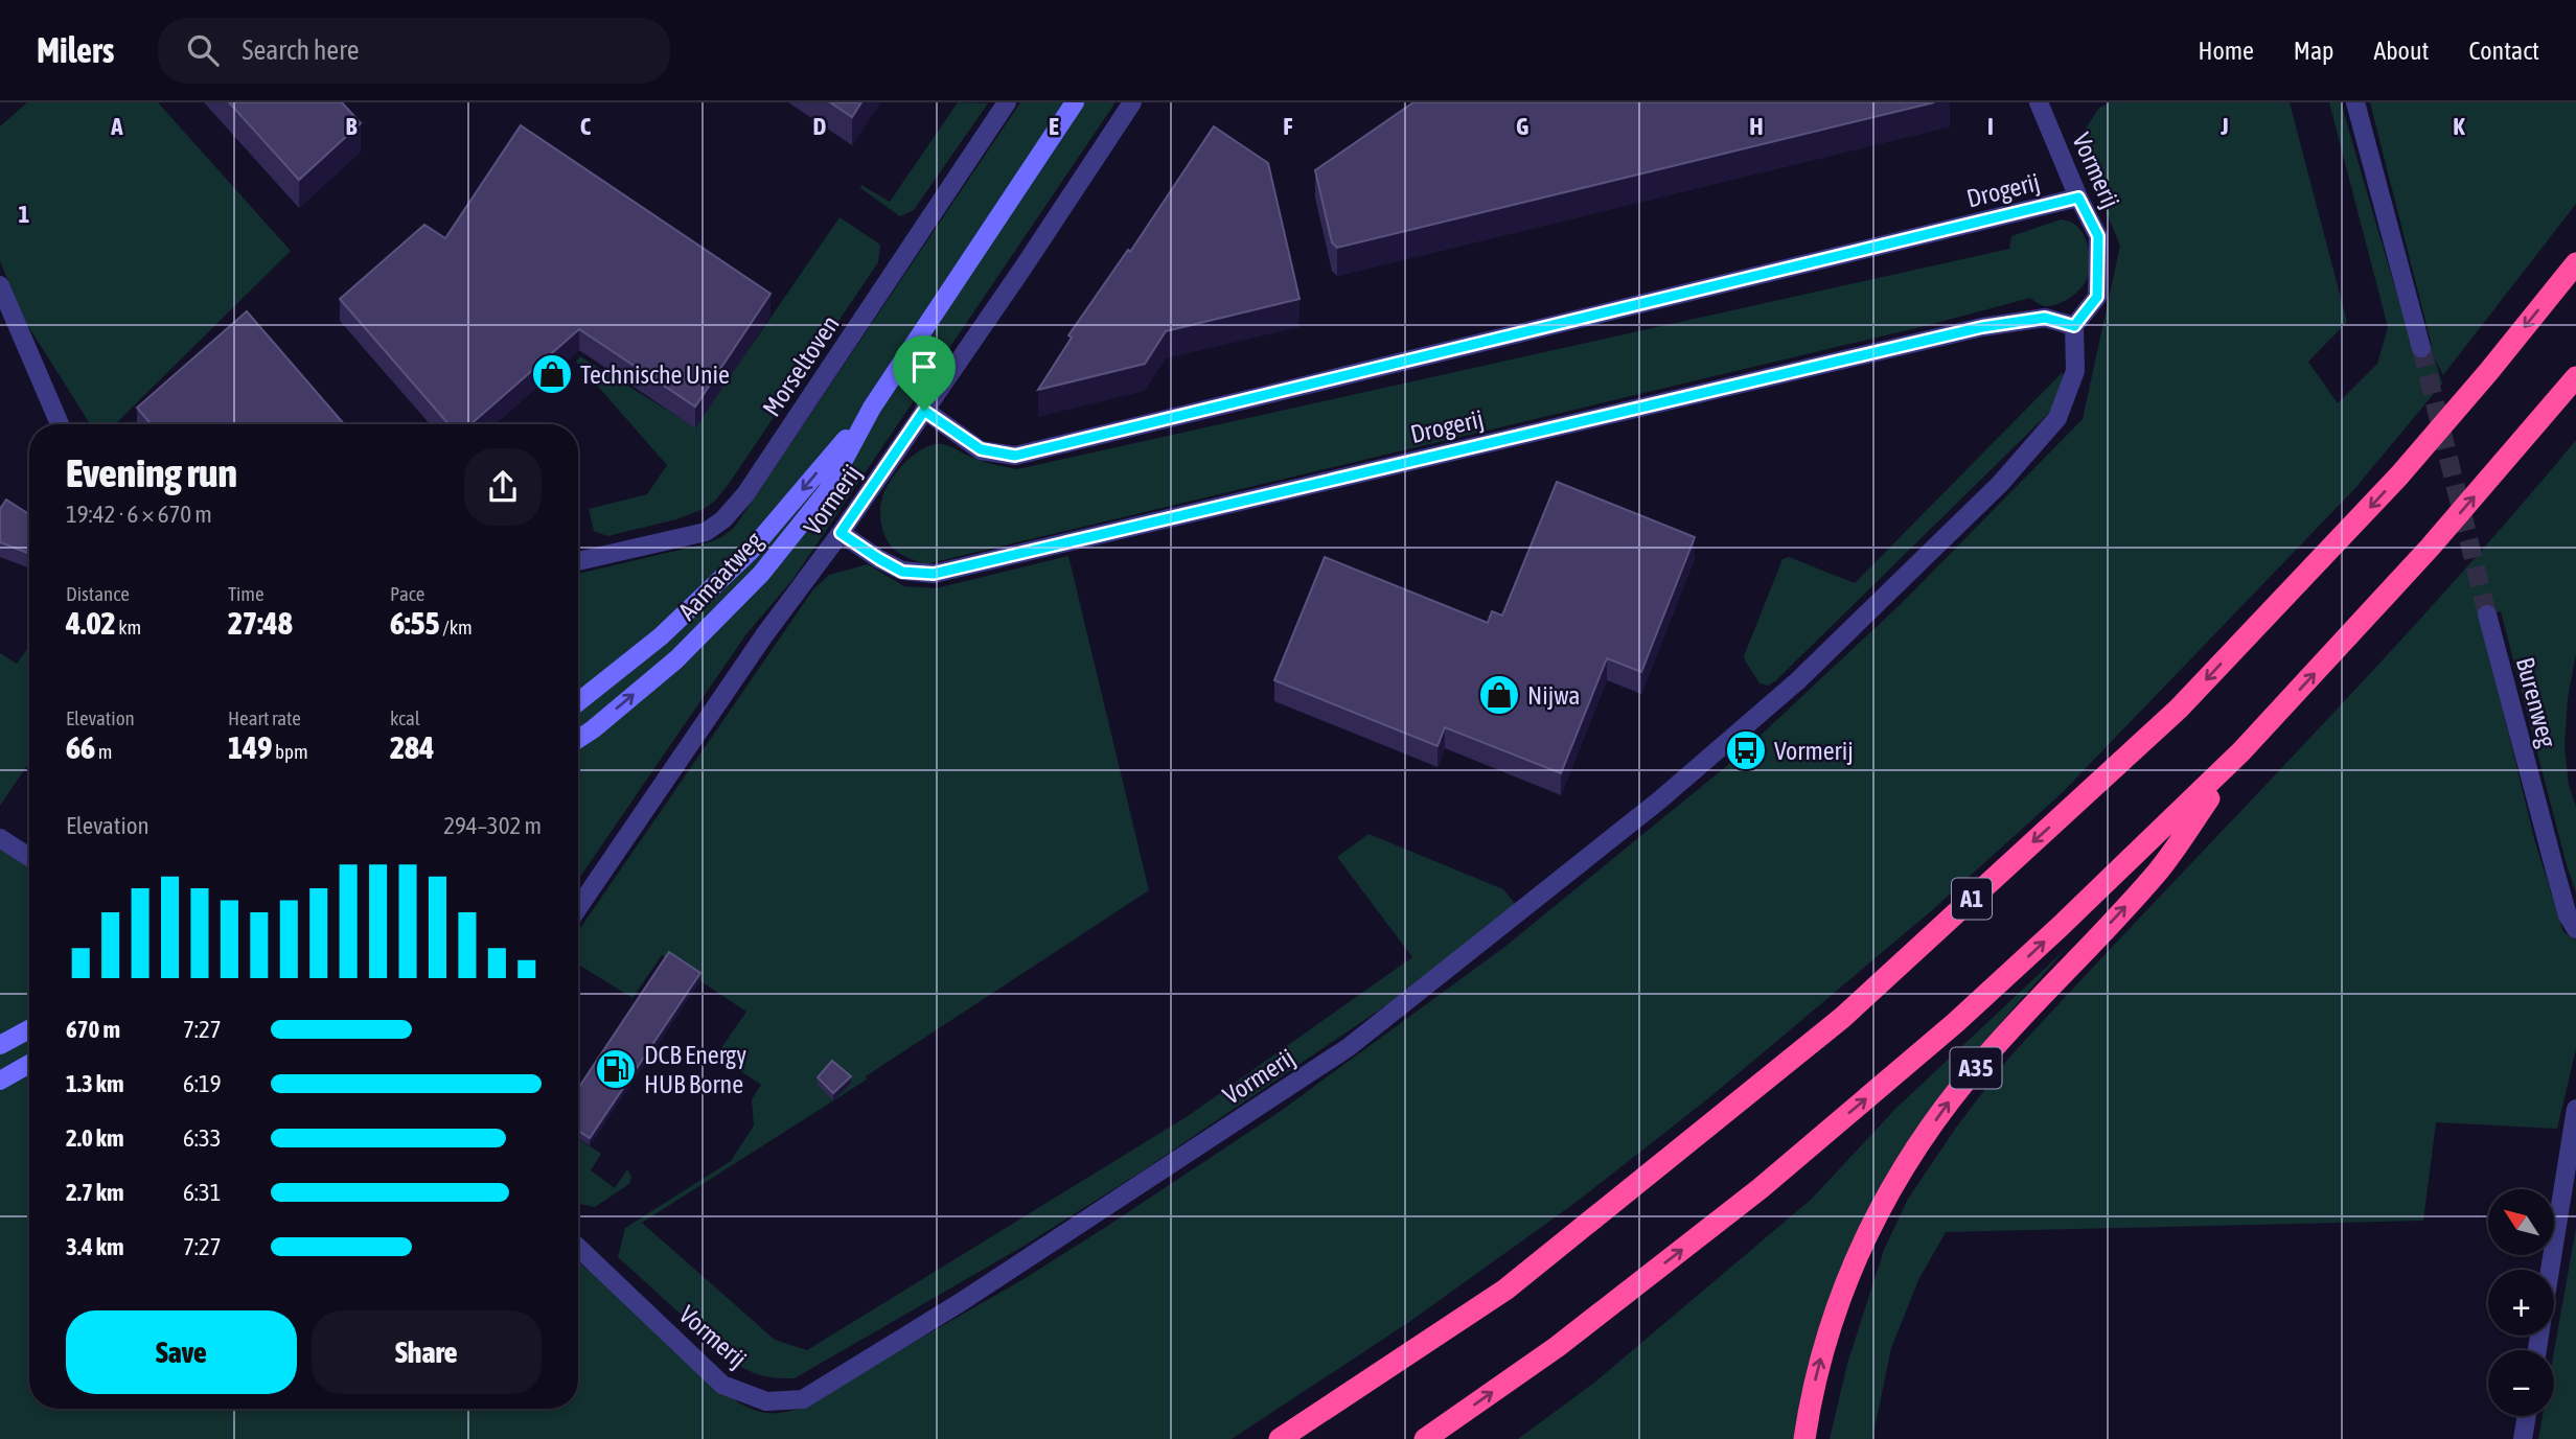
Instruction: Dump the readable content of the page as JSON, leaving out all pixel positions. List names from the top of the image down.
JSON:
{
  "streets": {
    "highway": ["A1", "A35"],
    "main road": ["Aamaatweg"],
    "street": [
      "Vormerij",
      "Drogerij",
      "Morseltoven",
      "Burenweg"
    ]
  },
  "crossings": [
    ["Vormerij", "Drogerij"]
  ],
  "places": {
    "shop": ["Technische Unie", "Nijwa"],
    "bus stop": ["Vormerij"],
    "fuel station": ["DCB Energy HUB Borne"]
  },
  "north": "top left",
  "page": {
    "header": "Milers",
    "search": "Search here",
    "nav": [
      "Home",
      "Map",
      "About",
      "Contact"
    ],
    "heading": ["Evening run", "19:42 · 6 × 670 m"],
    "stats": [
      ["Distance", "4.02 km"],
      ["Time", "27:48"],
      ["Pace", "6:55 /km"],
      ["Elevation", "66 m"],
      ["Heart rate", "149 bpm"],
      ["kcal", "284"]
    ],
    "chart": ["Elevation", "294–302 m"],
    "list": [
      {
        "name": "670 m",
        "note": "7:27"
      },
      {
        "name": "1.3 km",
        "note": "6:19"
      },
      {
        "name": "2.0 km",
        "note": "6:33"
      },
      {
        "name": "2.7 km",
        "note": "6:31"
      },
      {
        "name": "3.4 km",
        "note": "7:27"
      }
    ],
    "map_buttons": ["+", "−"],
    "buttons": ["Save", "Share"]
  },
  "grid": {
    "columns": [
      "A",
      "B",
      "C",
      "D",
      "E",
      "F",
      "G",
      "H",
      "I",
      "J",
      "K"
    ],
    "rows": ["1"]
  }
}
